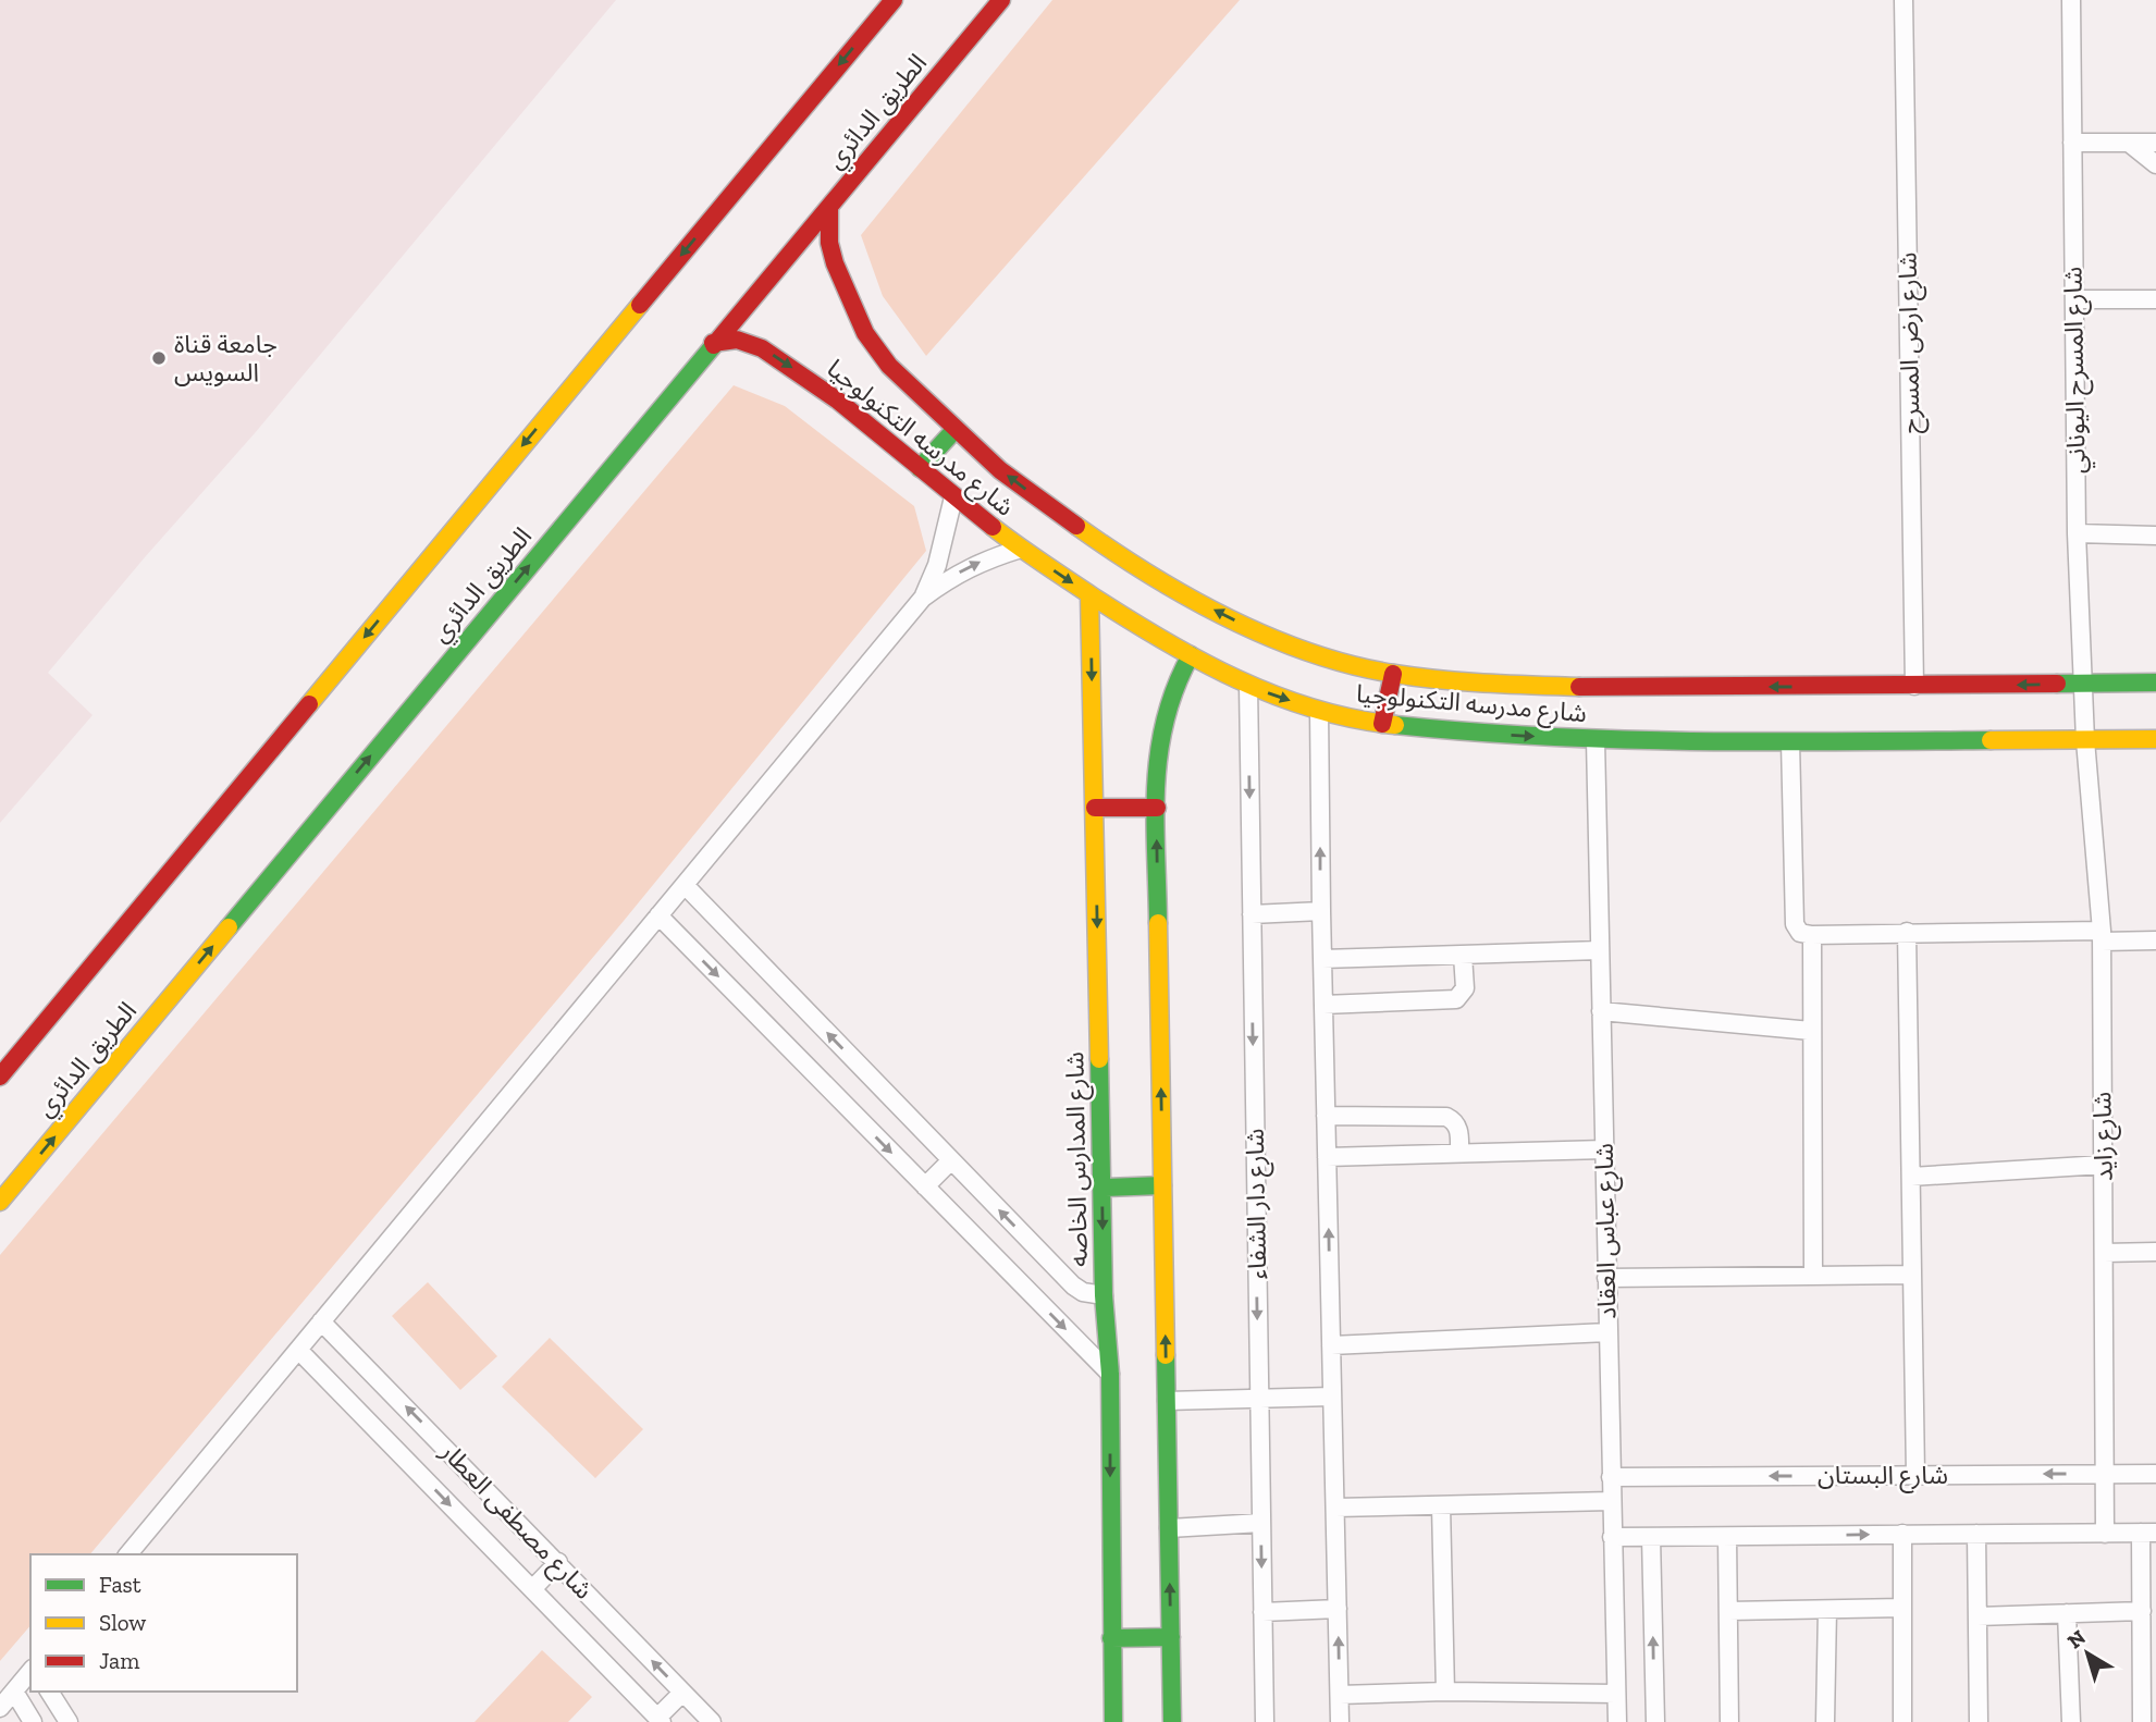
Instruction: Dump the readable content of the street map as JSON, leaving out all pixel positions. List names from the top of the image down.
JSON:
{
  "streets": {
    "street": [
      "الطريق الدائري",
      "شارع ارض المسرح",
      "شارع المسرح اليوناني",
      "شارع مدرسه التكنولوجيا",
      "شارع زايد",
      "شارع المدارس الخاصه",
      "شارع دار الشفاء",
      "شارع عباس العقاد",
      "شارع البستان",
      "شارع مصطفى العطار"
    ]
  },
  "crossings": [
    ["الطريق الدائري", "شارع مدرسه التكنولوجيا"],
    ["شارع ارض المسرح", "شارع مدرسه التكنولوجيا"],
    ["شارع المسرح اليوناني", "شارع مدرسه التكنولوجيا"],
    ["شارع المسرح اليوناني", "شارع زايد"],
    ["شارع مدرسه التكنولوجيا", "شارع زايد"],
    ["شارع مدرسه التكنولوجيا", "شارع المدارس الخاصه"],
    ["شارع مدرسه التكنولوجيا", "شارع دار الشفاء"],
    ["شارع مدرسه التكنولوجيا", "شارع عباس العقاد"],
    ["شارع زايد", "شارع البستان"],
    ["شارع عباس العقاد", "شارع البستان"]
  ],
  "places": ["جامعة قناة السويس"],
  "legend": ["Fast", "Slow", "Jam"],
  "north": "top left"
}
